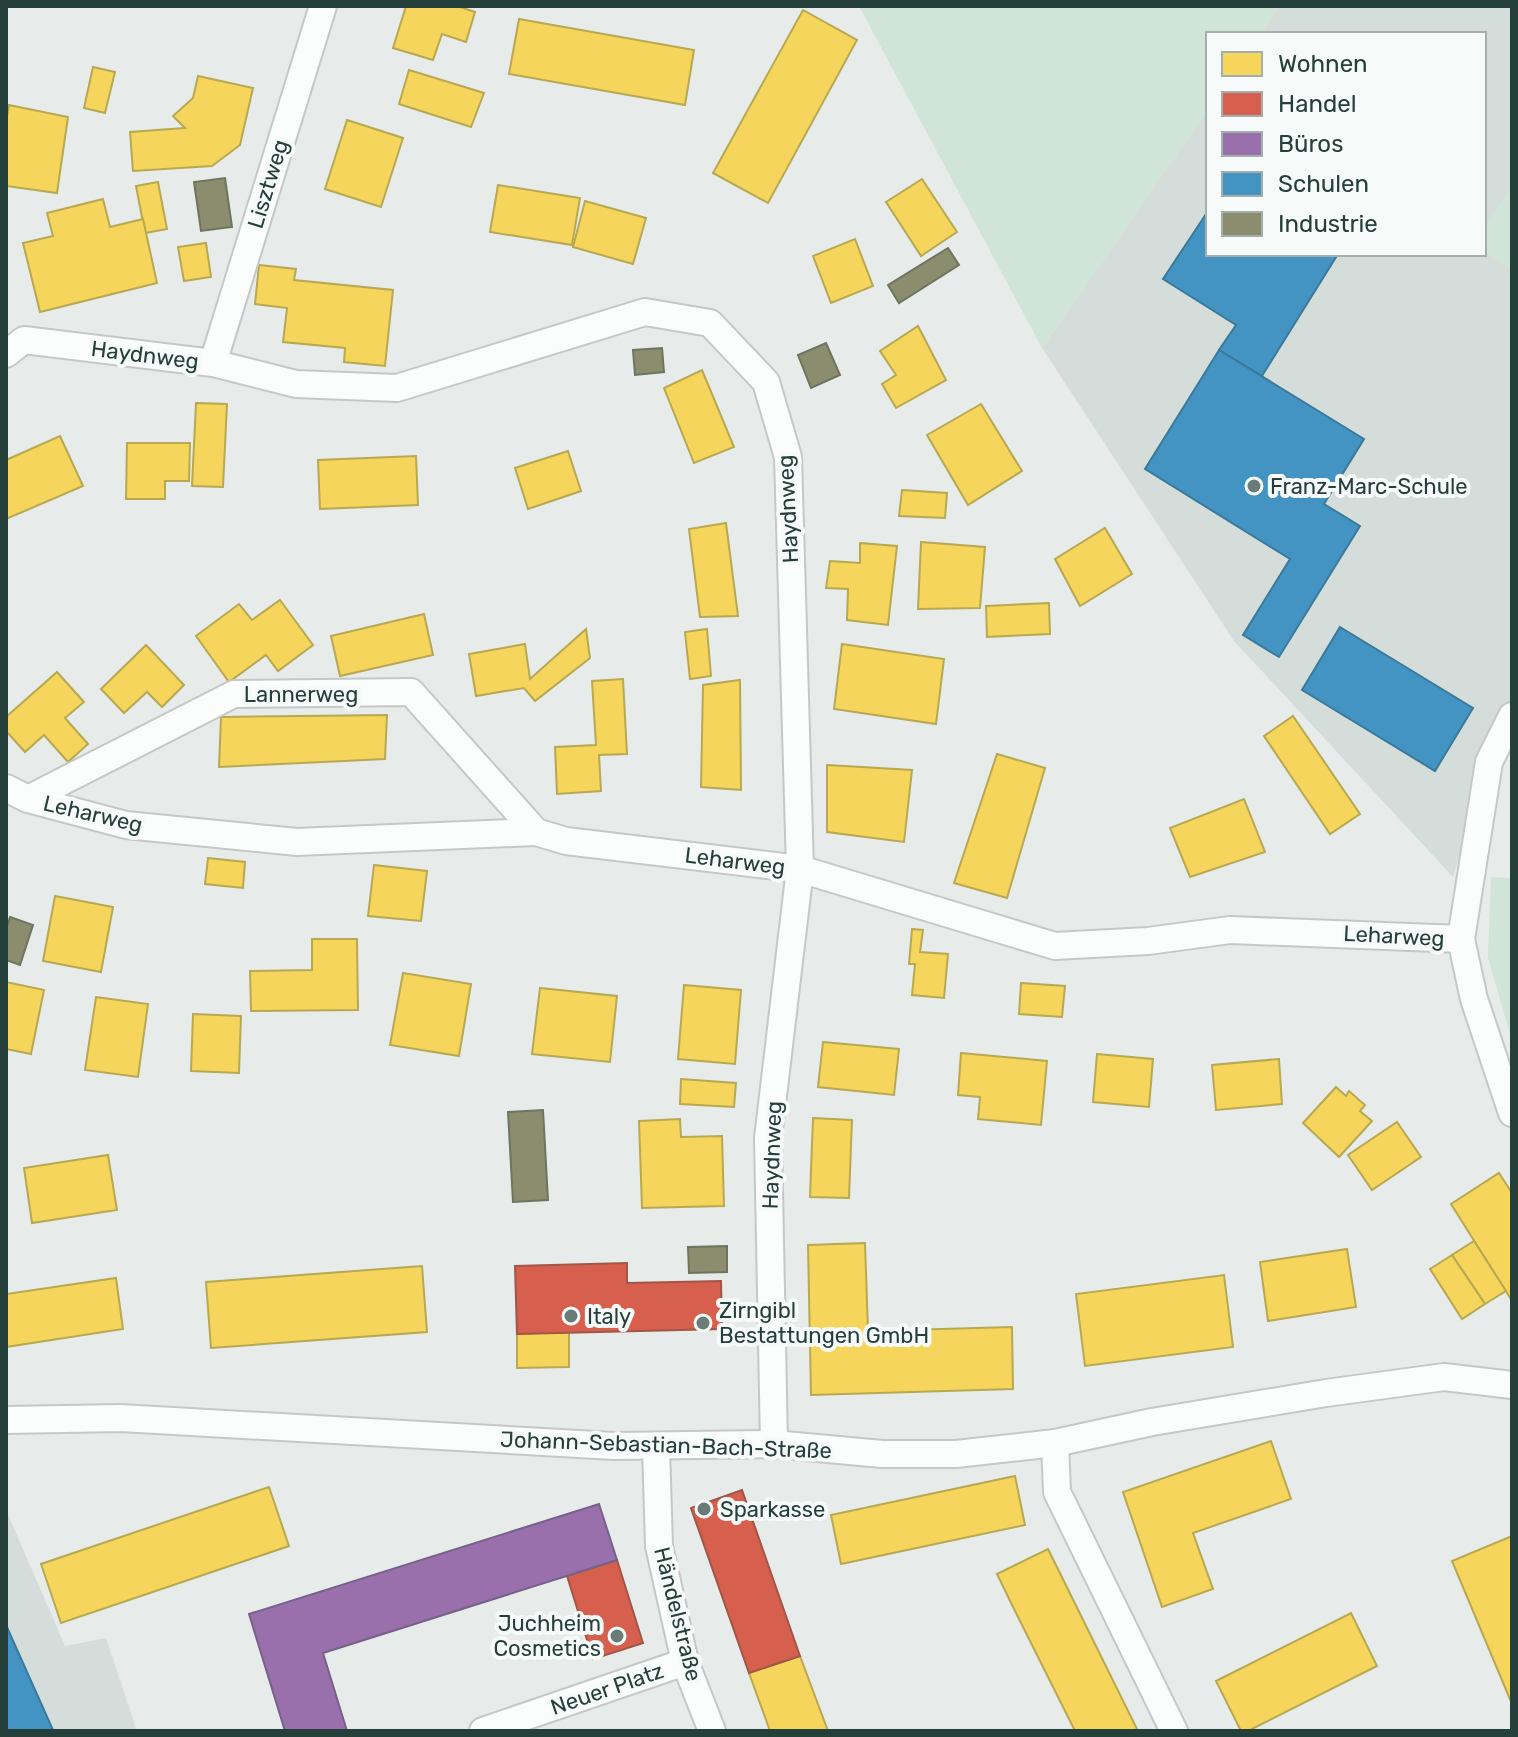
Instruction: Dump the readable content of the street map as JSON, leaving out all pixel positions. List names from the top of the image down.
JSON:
{
  "streets": {
    "street": [
      "Lisztweg",
      "Haydnweg",
      "Lannerweg",
      "Leharweg",
      "Johann-Sebastian-Bach-Straße",
      "Händelstraße",
      "Neuer Platz"
    ]
  },
  "crossings": [
    ["Lisztweg", "Haydnweg"],
    ["Haydnweg", "Leharweg"],
    ["Haydnweg", "Johann-Sebastian-Bach-Straße"],
    ["Lannerweg", "Leharweg"],
    ["Johann-Sebastian-Bach-Straße", "Händelstraße"],
    ["Händelstraße", "Neuer Platz"]
  ],
  "places": [
    "Franz-Marc-Schule",
    "Italy",
    "Zirngibl Bestattungen GmbH",
    "Sparkasse",
    "Juchheim Cosmetics"
  ],
  "legend": [
    "Wohnen",
    "Handel",
    "Büros",
    "Schulen",
    "Industrie"
  ]
}
